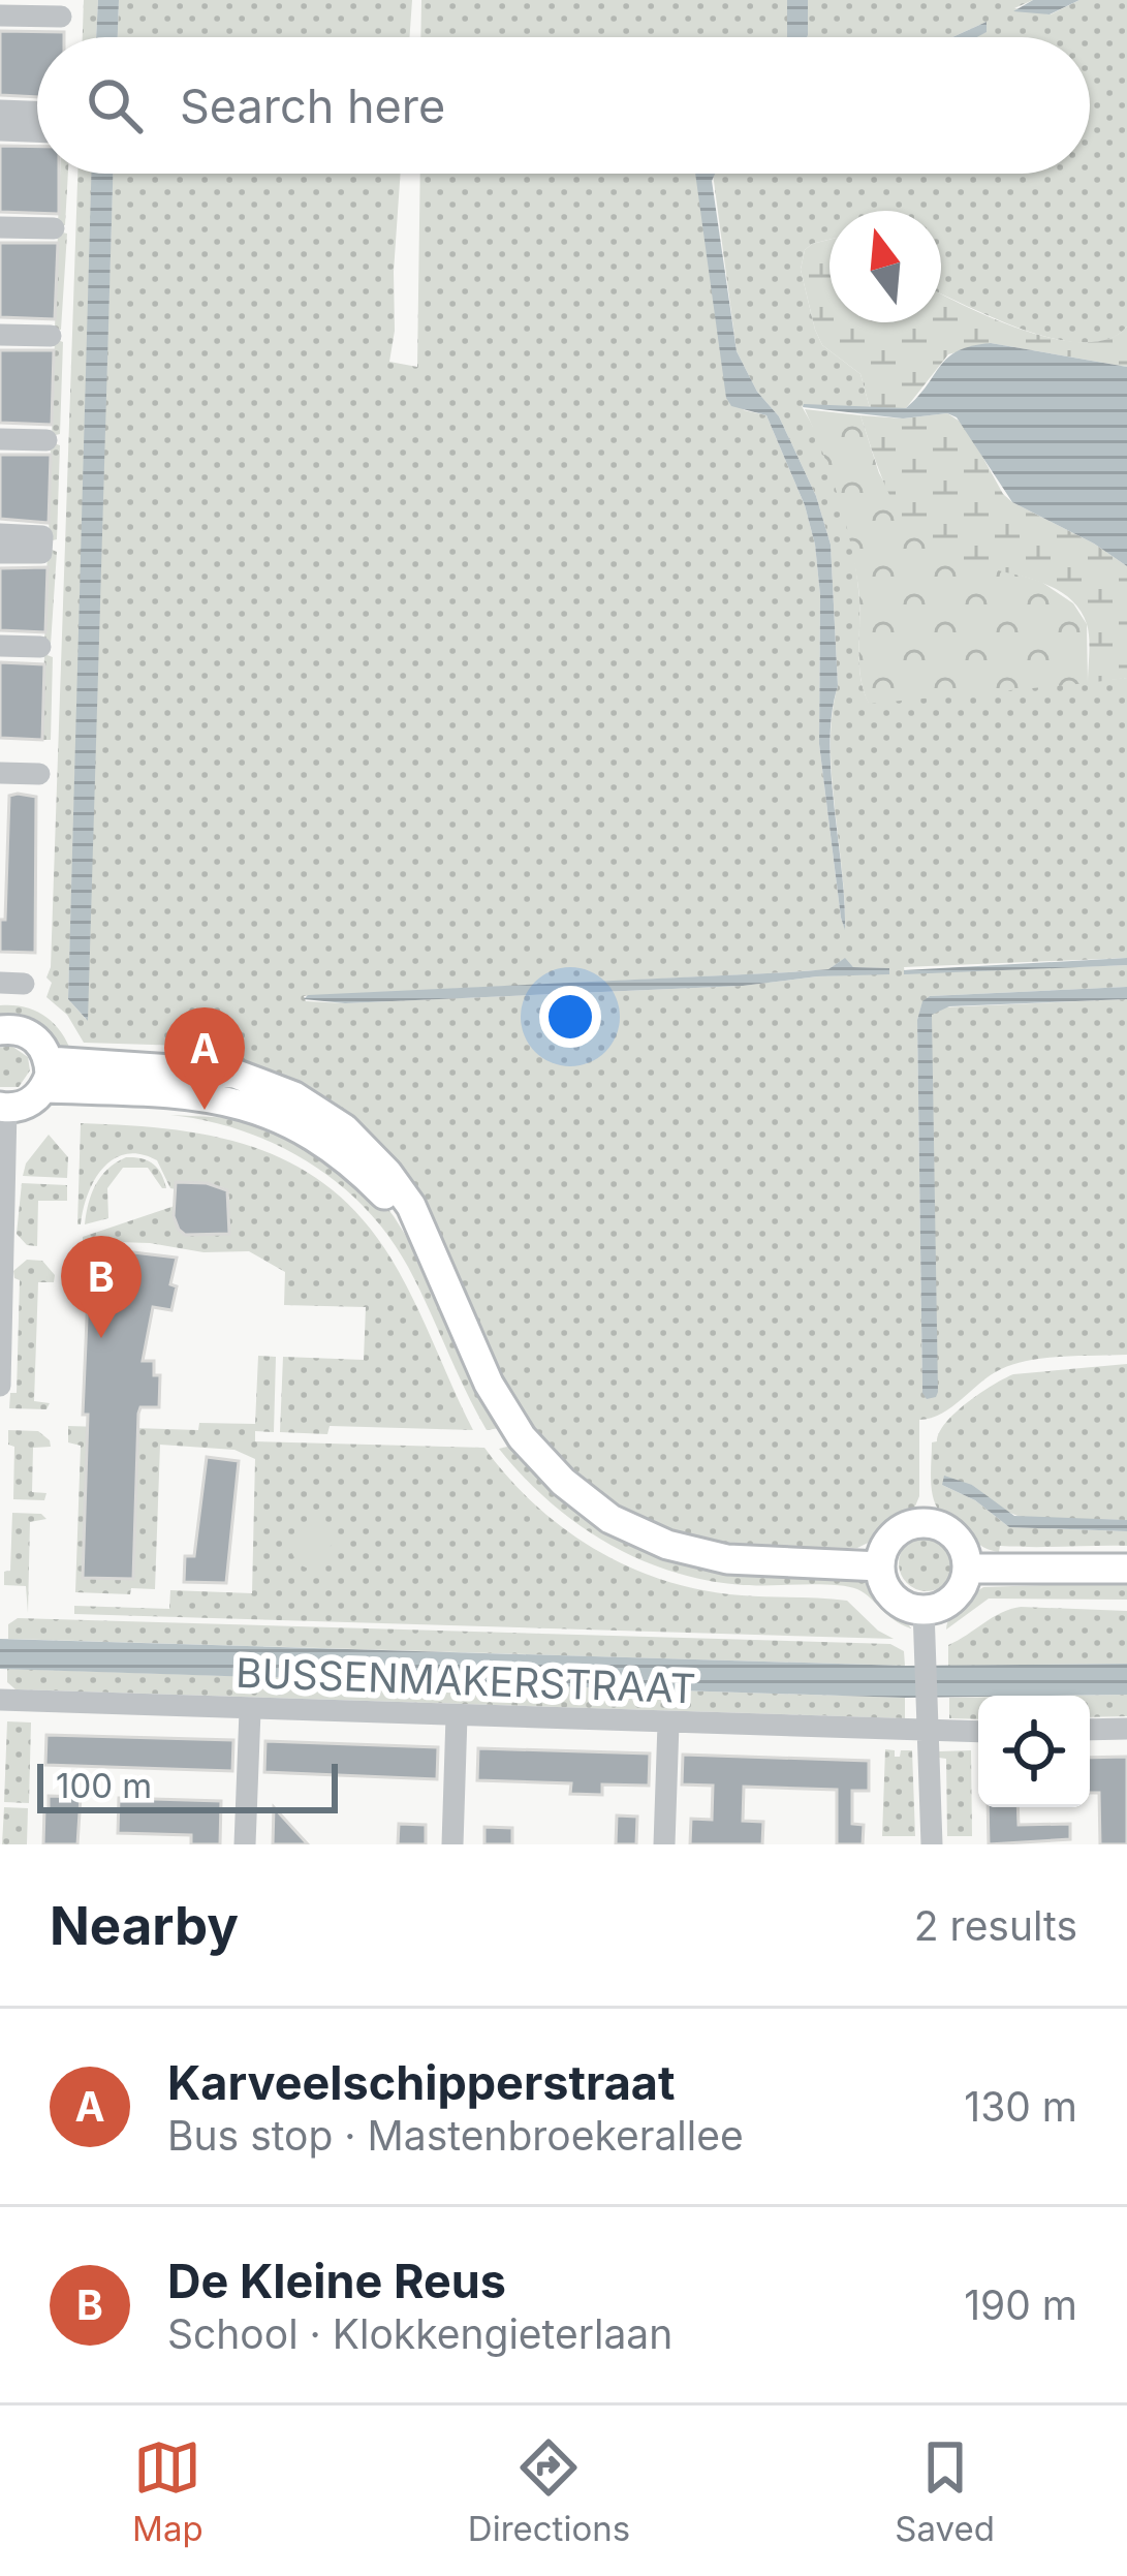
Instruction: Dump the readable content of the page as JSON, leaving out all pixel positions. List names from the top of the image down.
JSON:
{
  "streets": {
    "street": ["BUSSENMAKERSTRAAT"]
  },
  "scale_bar": "100 m",
  "north": "top",
  "page": {
    "search": "Search here",
    "pins": ["A", "B"],
    "scale": "100 m",
    "heading": ["Nearby", "2 results"],
    "list": [
      {
        "mark": "A",
        "name": "Karveelschipperstraat",
        "note": "Bus stop · Mastenbroekerallee",
        "value": "130 m"
      },
      {
        "mark": "B",
        "name": "De Kleine Reus",
        "note": "School · Klokkengieterlaan",
        "value": "190 m"
      }
    ],
    "nav": ["Map", "Directions", "Saved"]
  }
}
